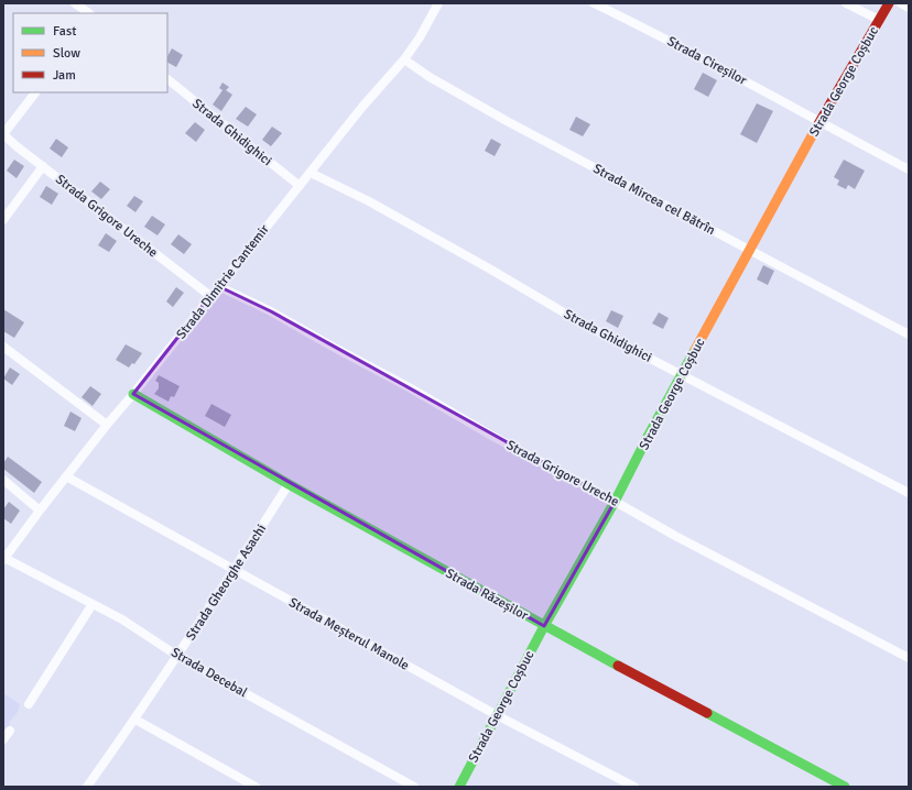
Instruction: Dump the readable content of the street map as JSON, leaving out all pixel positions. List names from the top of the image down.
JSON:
{
  "streets": {
    "street": [
      "Strada Cireșilor",
      "Strada George Coșbuc",
      "Strada Ghidighici",
      "Strada Mircea cel Bătrîn",
      "Strada Grigore Ureche",
      "Strada Dimitrie Cantemir",
      "Strada Gheorghe Asachi",
      "Strada Răzeșilor",
      "Strada Meșterul Manole",
      "Strada Decebal"
    ]
  },
  "crossings": [
    ["Strada Cireșilor", "Strada George Coșbuc"],
    ["Strada George Coșbuc", "Strada Ghidighici"],
    ["Strada George Coșbuc", "Strada Mircea cel Bătrîn"],
    ["Strada George Coșbuc", "Strada Grigore Ureche"],
    ["Strada George Coșbuc", "Strada Răzeșilor"],
    ["Strada George Coșbuc", "Strada Meșterul Manole"],
    ["Strada Ghidighici", "Strada Dimitrie Cantemir"],
    ["Strada Mircea cel Bătrîn", "Strada Dimitrie Cantemir"],
    ["Strada Grigore Ureche", "Strada Dimitrie Cantemir"],
    ["Strada Dimitrie Cantemir", "Strada Răzeșilor"],
    ["Strada Dimitrie Cantemir", "Strada Meșterul Manole"],
    ["Strada Dimitrie Cantemir", "Strada Decebal"],
    ["Strada Gheorghe Asachi", "Strada Răzeșilor"],
    ["Strada Gheorghe Asachi", "Strada Meșterul Manole"],
    ["Strada Gheorghe Asachi", "Strada Decebal"]
  ],
  "legend": ["Fast", "Slow", "Jam"]
}
